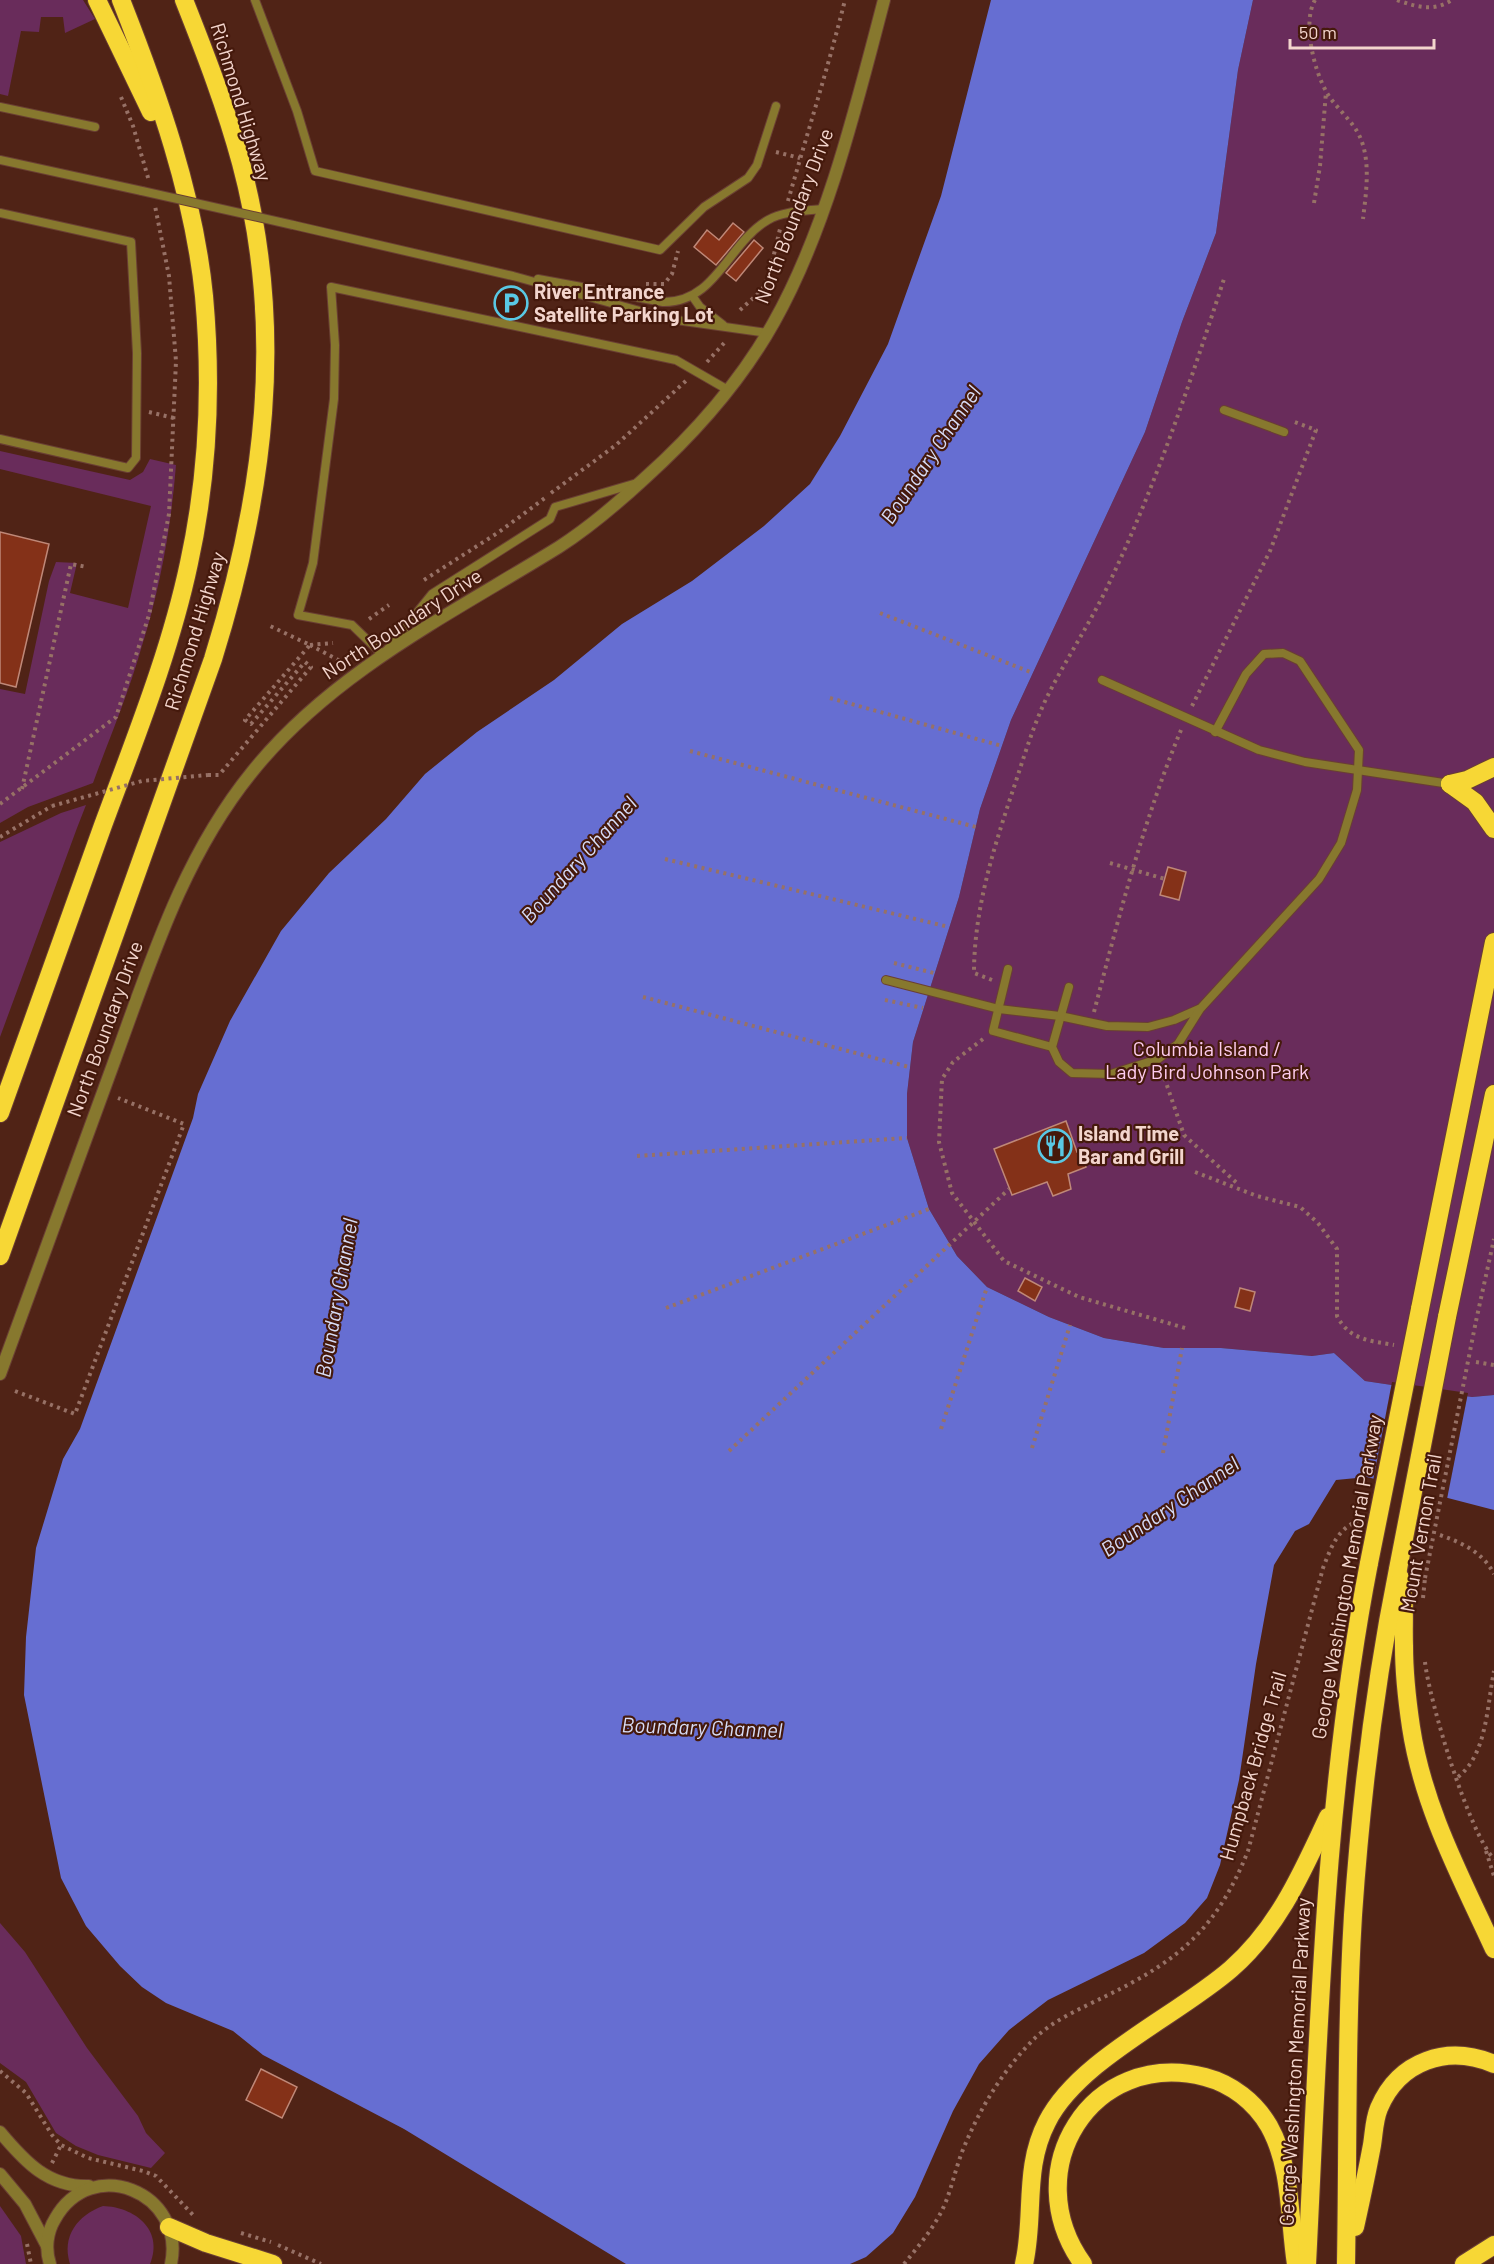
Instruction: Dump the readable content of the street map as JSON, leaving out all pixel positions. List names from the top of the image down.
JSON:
{
  "streets": {
    "highway": ["Richmond Highway", "George Washington Memorial Parkway"],
    "street": ["North Boundary Drive"],
    "path": ["Mount Vernon Trail", "Humpback Bridge Trail"]
  },
  "water": ["Boundary Channel"],
  "parks": ["Columbia Island / Lady Bird Johnson Park"],
  "places": {
    "parking": ["River Entrance Satellite Parking Lot"],
    "restaurant": ["Island Time Bar and Grill"]
  },
  "scale_bar": "50 m"
}
